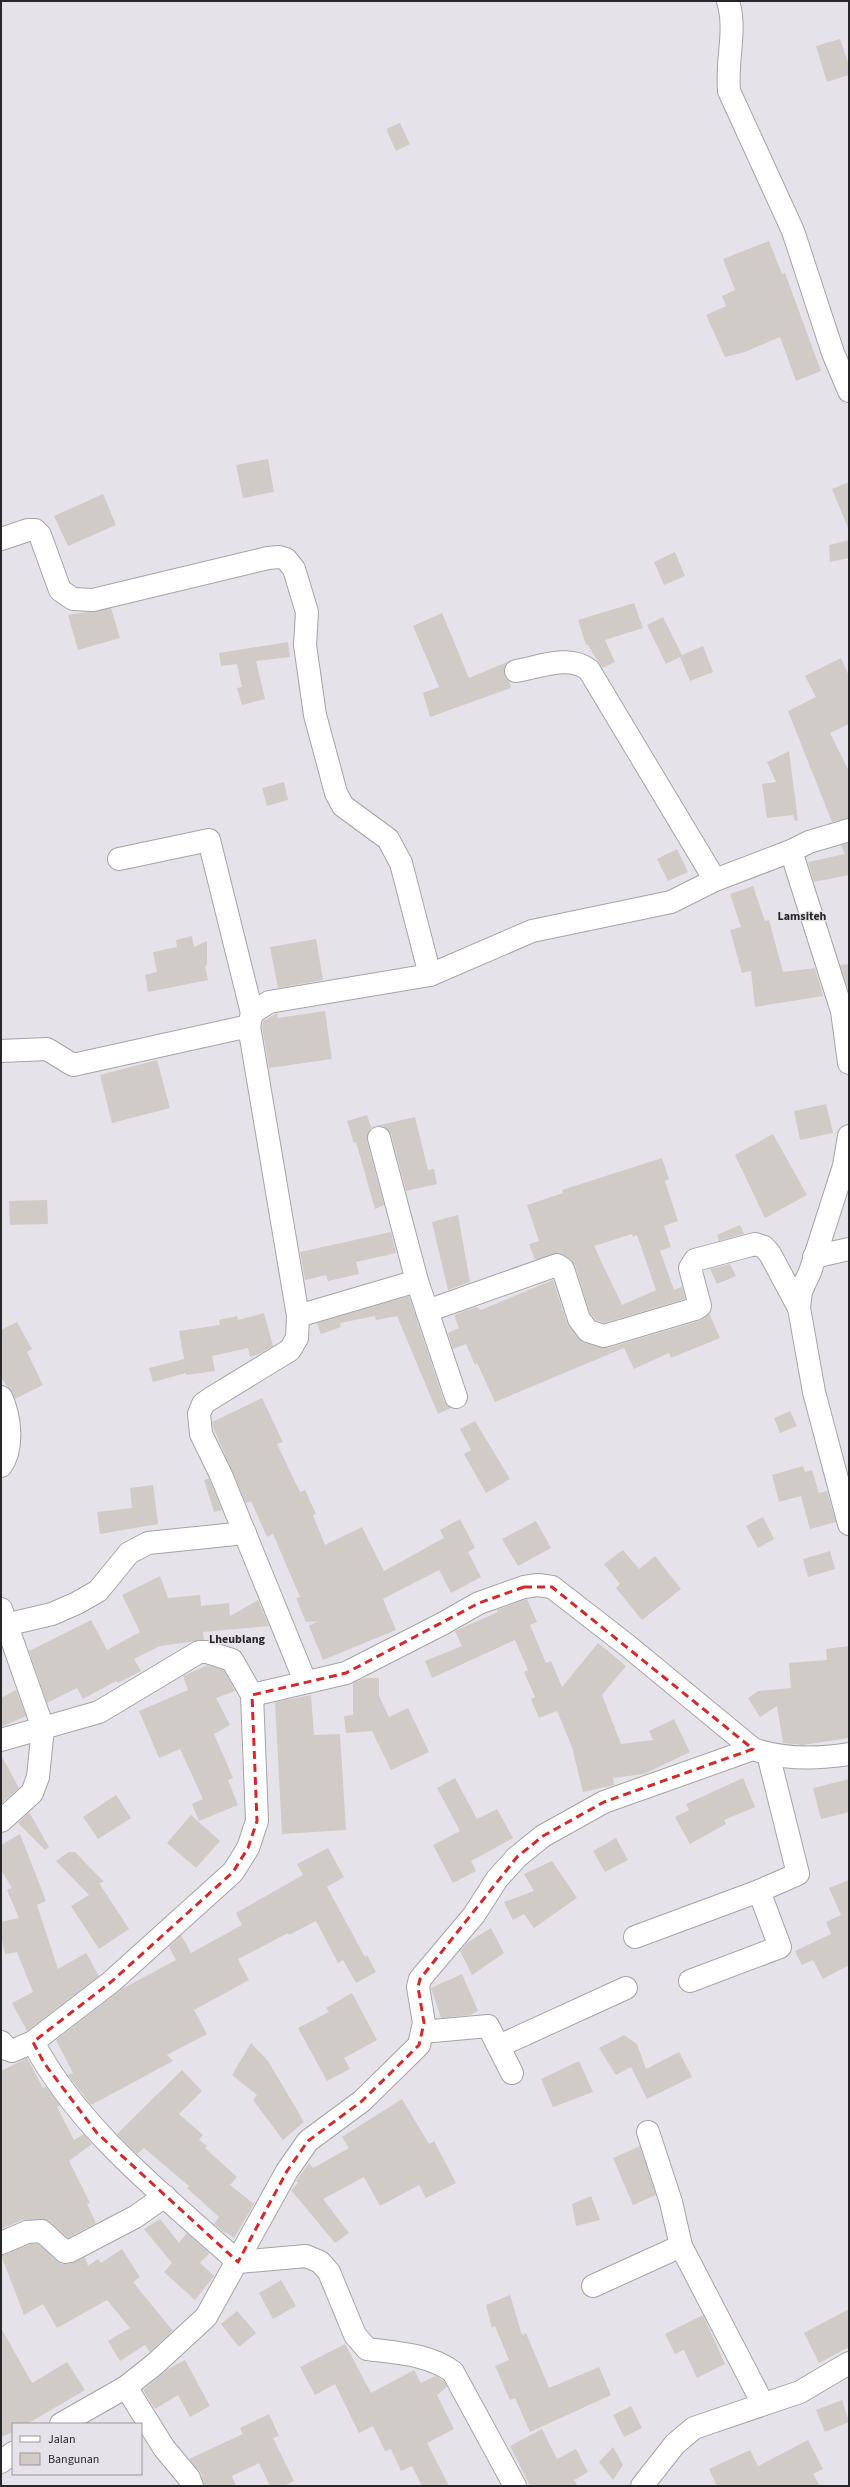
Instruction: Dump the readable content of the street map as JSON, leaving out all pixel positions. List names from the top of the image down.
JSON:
{
  "districts": ["Lamsiteh", "Lheublang"],
  "legend": ["Jalan", "Bangunan"]
}
